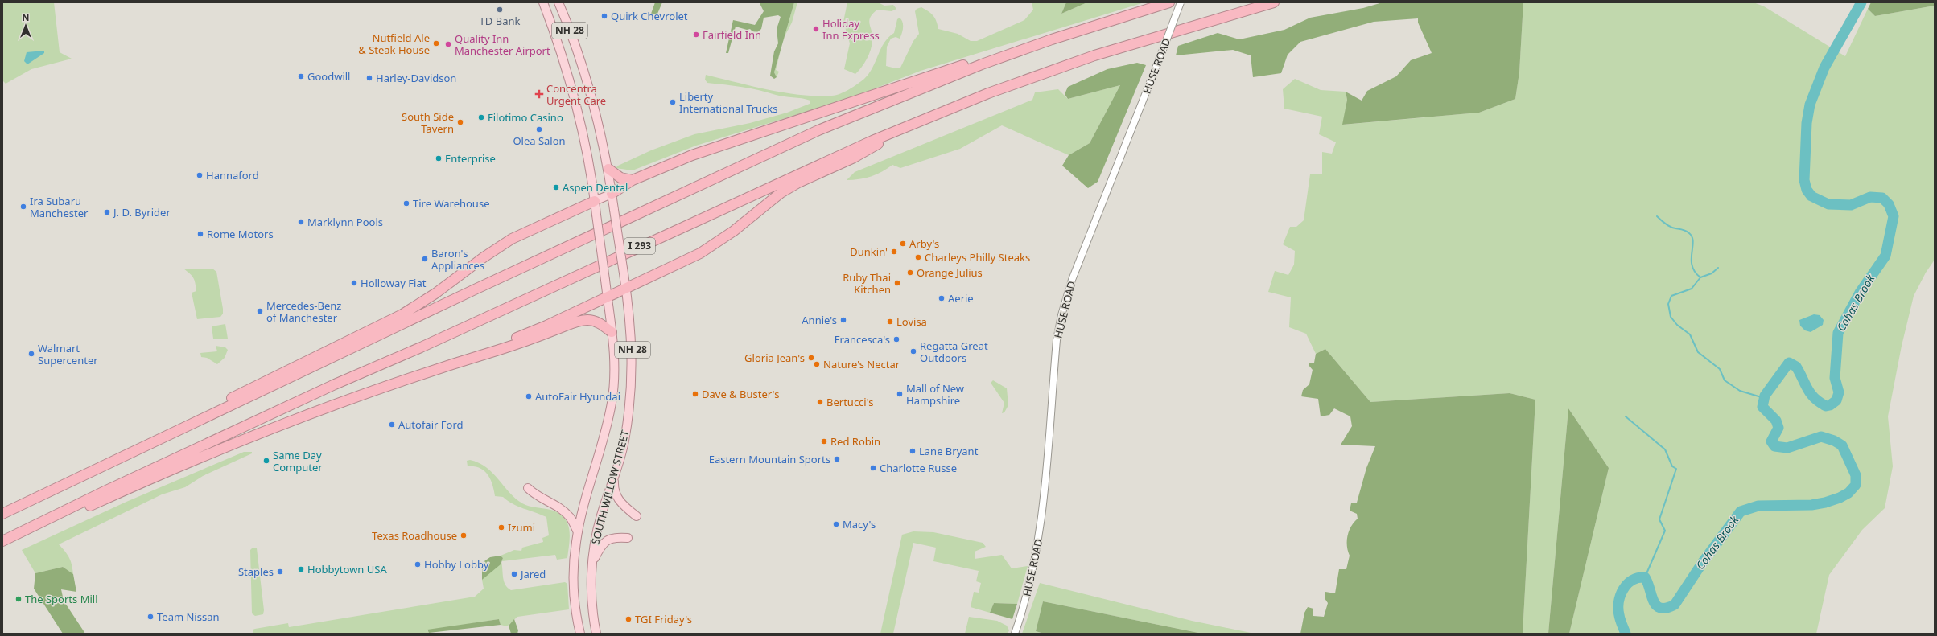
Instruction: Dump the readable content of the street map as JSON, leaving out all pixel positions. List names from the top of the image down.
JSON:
{
  "streets": {
    "highway": ["I 293"],
    "main road": ["NH 28", "SOUTH WILLOW STREET"],
    "street": ["HUSE ROAD"]
  },
  "water": ["Cohas Brook"],
  "places": {
    "other": [
      "TD Bank",
      "Quirk Chevrolet",
      "Holiday Inn Express",
      "Fairfield Inn",
      "Nutfield Ale & Steak House",
      "Quality Inn Manchester Airport",
      "Goodwill",
      "Harley-Davidson",
      "Liberty International Trucks",
      "Filotimo Casino",
      "South Side Tavern",
      "Olea Salon",
      "Enterprise",
      "Hannaford",
      "Aspen Dental",
      "Tire Warehouse",
      "Ira Subaru Manchester",
      "J. D. Byrider",
      "Marklynn Pools",
      "Rome Motors",
      "Arby's",
      "Dunkin'",
      "Charleys Philly Steaks",
      "Baron's Appliances",
      "Orange Julius",
      "Holloway Fiat",
      "Ruby Thai Kitchen",
      "Aerie",
      "Mercedes-Benz of Manchester",
      "Annie's",
      "Lovisa",
      "Francesca's",
      "Regatta Great Outdoors",
      "Walmart Supercenter",
      "Gloria Jean's",
      "Nature's Nectar",
      "Dave & Buster's",
      "Mall of New Hampshire",
      "AutoFair Hyundai",
      "Bertucci's",
      "Autofair Ford",
      "Red Robin",
      "Lane Bryant",
      "Eastern Mountain Sports",
      "Same Day Computer",
      "Charlotte Russe",
      "Macy's",
      "Izumi",
      "Texas Roadhouse",
      "Hobby Lobby",
      "Hobbytown USA",
      "Staples",
      "Jared",
      "The Sports Mill",
      "Team Nissan",
      "TGI Friday's"
    ],
    "health": ["Concentra Urgent Care"]
  },
  "north": "top"
}
